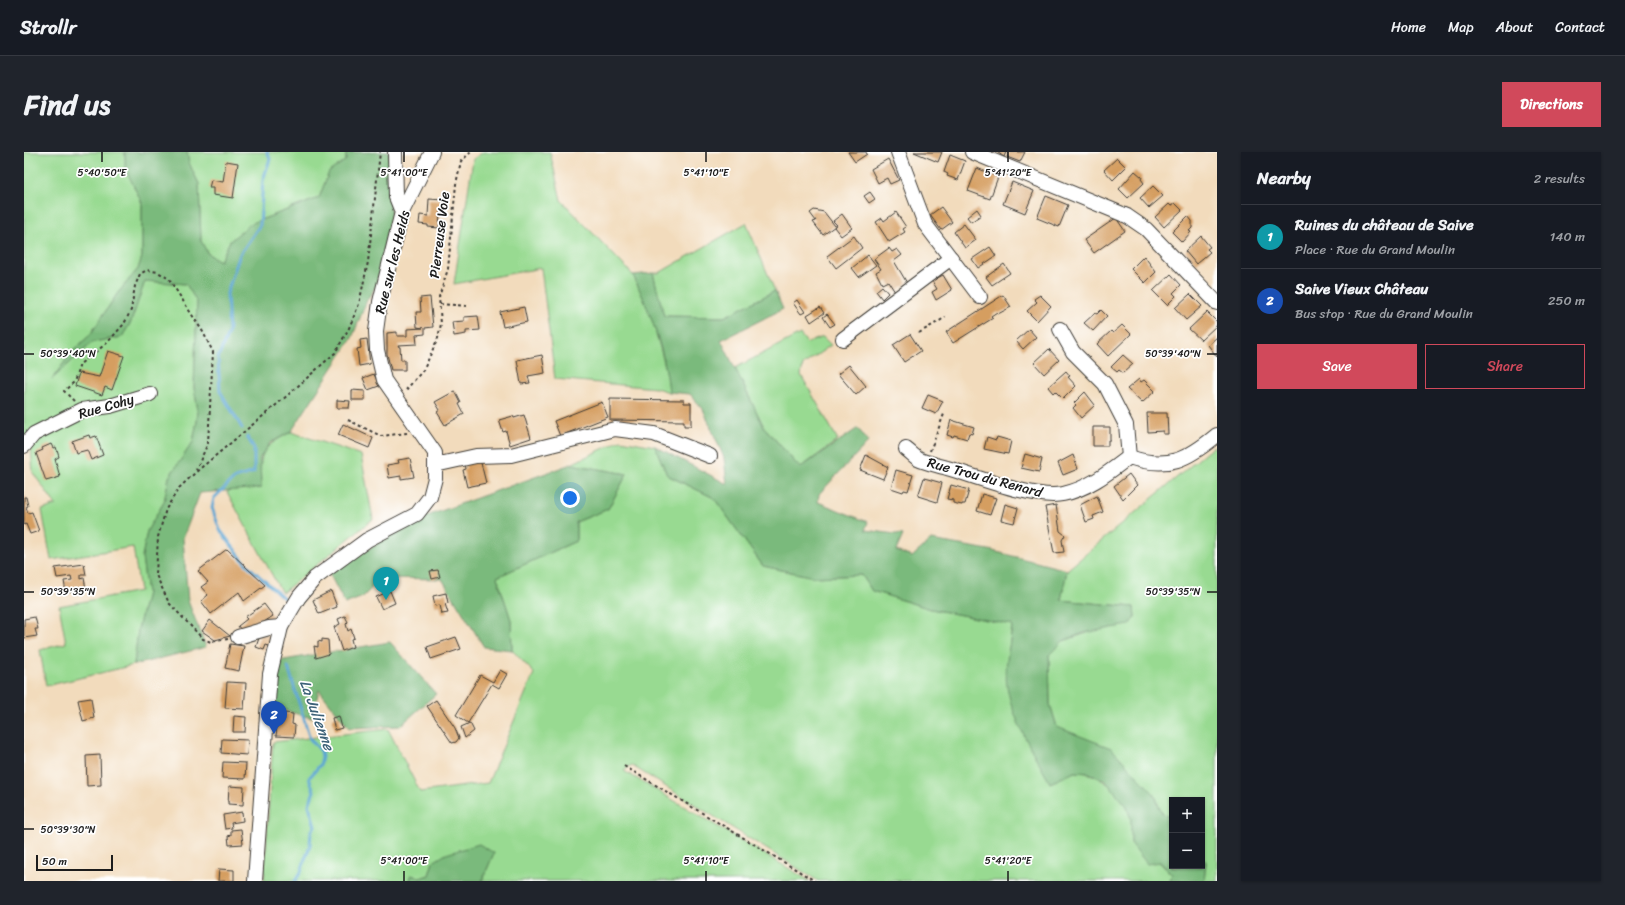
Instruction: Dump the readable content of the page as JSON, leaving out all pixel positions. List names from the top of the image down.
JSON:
{
  "streets": {
    "street": ["Rue sur les Heids", "Rue Cohy", "Rue Trou du Renard"],
    "path": ["Pierreuse Voie"]
  },
  "crossings": [
    ["Pierreuse Voie", "Rue sur les Heids"]
  ],
  "water": ["La Julienne"],
  "scale_bar": "50 m",
  "page": {
    "header": "Strollr",
    "nav": [
      "Home",
      "Map",
      "About",
      "Contact"
    ],
    "title": "Find us",
    "buttons": [
      "Directions",
      ["Save", "Share"]
    ],
    "heading": ["Nearby", "2 results"],
    "list": [
      {
        "mark": "1",
        "name": "Ruines du château de Saive",
        "note": "Place · Rue du Grand Moulin",
        "value": "140 m"
      },
      {
        "mark": "2",
        "name": "Saive Vieux Château",
        "note": "Bus stop · Rue du Grand Moulin",
        "value": "250 m"
      }
    ],
    "pins": ["1", "2"],
    "map_buttons": ["+", "−"],
    "scale": "50 m"
  },
  "coordinates": [
    "5°40'50\"E",
    "5°41'00\"E",
    "5°41'10\"E",
    "5°41'20\"E",
    "50°39'40\"N",
    "50°39'35\"N",
    "50°39'30\"N"
  ]
}
